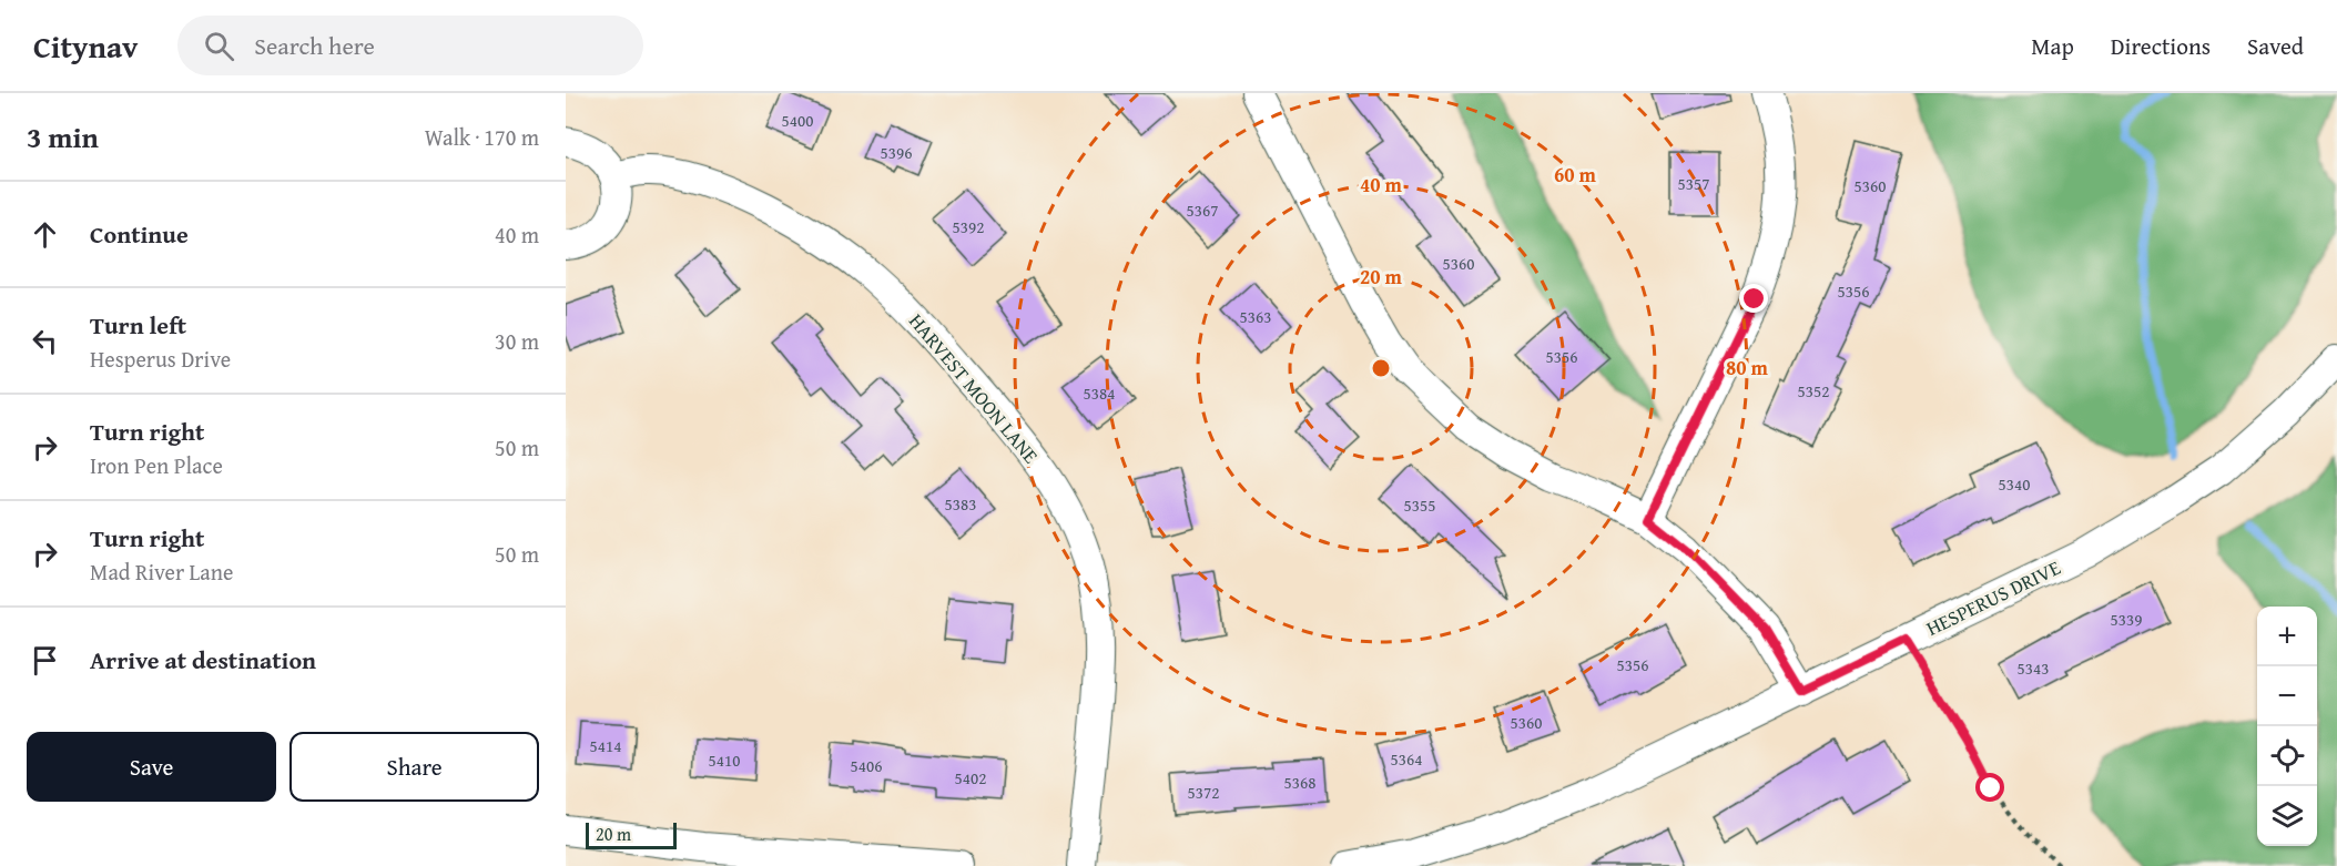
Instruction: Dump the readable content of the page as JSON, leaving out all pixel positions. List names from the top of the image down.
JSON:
{
  "streets": {
    "street": ["HARVEST MOON LANE", "HESPERUS DRIVE"]
  },
  "house_numbers": [
    "5400",
    "5396",
    "5357",
    "5360",
    "5367",
    "5392",
    "5360",
    "5356",
    "5363",
    "5356",
    "5352",
    "5384",
    "5340",
    "5383",
    "5355",
    "5339",
    "5356",
    "5343",
    "5360",
    "5414",
    "5364",
    "5410",
    "5406",
    "5402",
    "5368",
    "5372"
  ],
  "scale_bar": "20 m",
  "page": {
    "header": "Citynav",
    "search": "Search here",
    "nav": ["Map", "Directions", "Saved"],
    "heading": ["3 min", "Walk · 170 m"],
    "list": [
      ["Continue", "40 m"],
      ["Turn left", "Hesperus Drive", "30 m"],
      ["Turn right", "Iron Pen Place", "50 m"],
      ["Turn right", "Mad River Lane", "50 m"],
      "Arrive at destination"
    ],
    "map_buttons": ["+", "−"],
    "buttons": ["Save", "Share"],
    "scale": "20 m"
  },
  "rings": [
    "60 m",
    "40 m",
    "20 m",
    "80 m"
  ]
}
